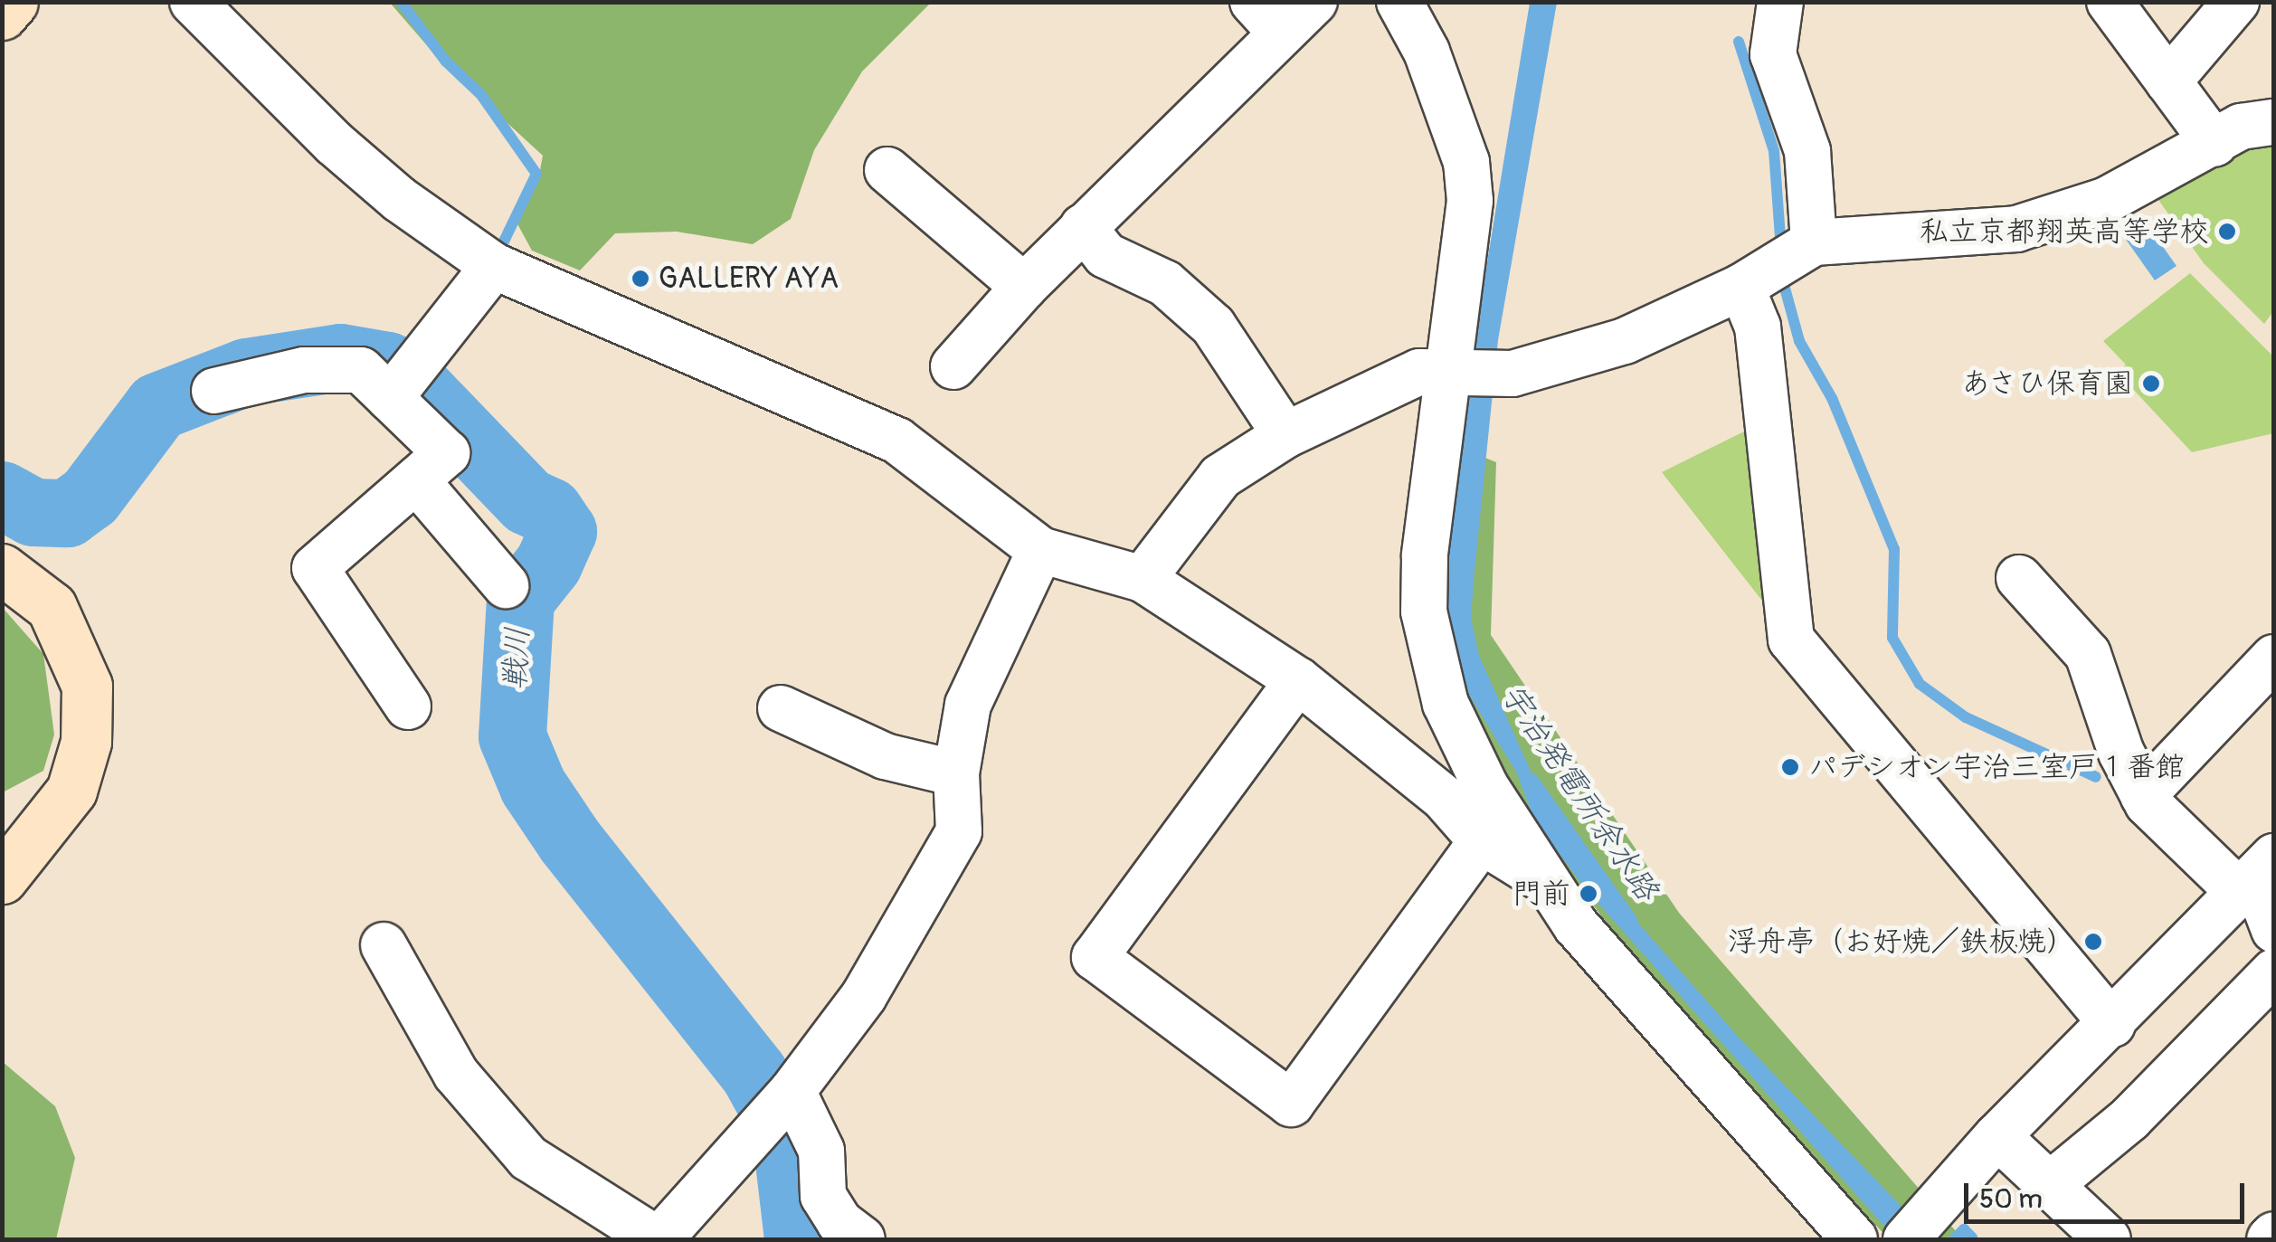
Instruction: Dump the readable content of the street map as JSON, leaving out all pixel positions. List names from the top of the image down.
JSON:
{
  "water": ["戦川", "宇治発電所余水路"],
  "places": [
    "私立京都翔英高等学校",
    "GALLERY AYA",
    "あさひ保育園",
    "パデシオン宇治三室戸１番館",
    "門前",
    "浮舟亭（お好焼／鉄板焼）"
  ],
  "scale_bar": "50 m"
}
